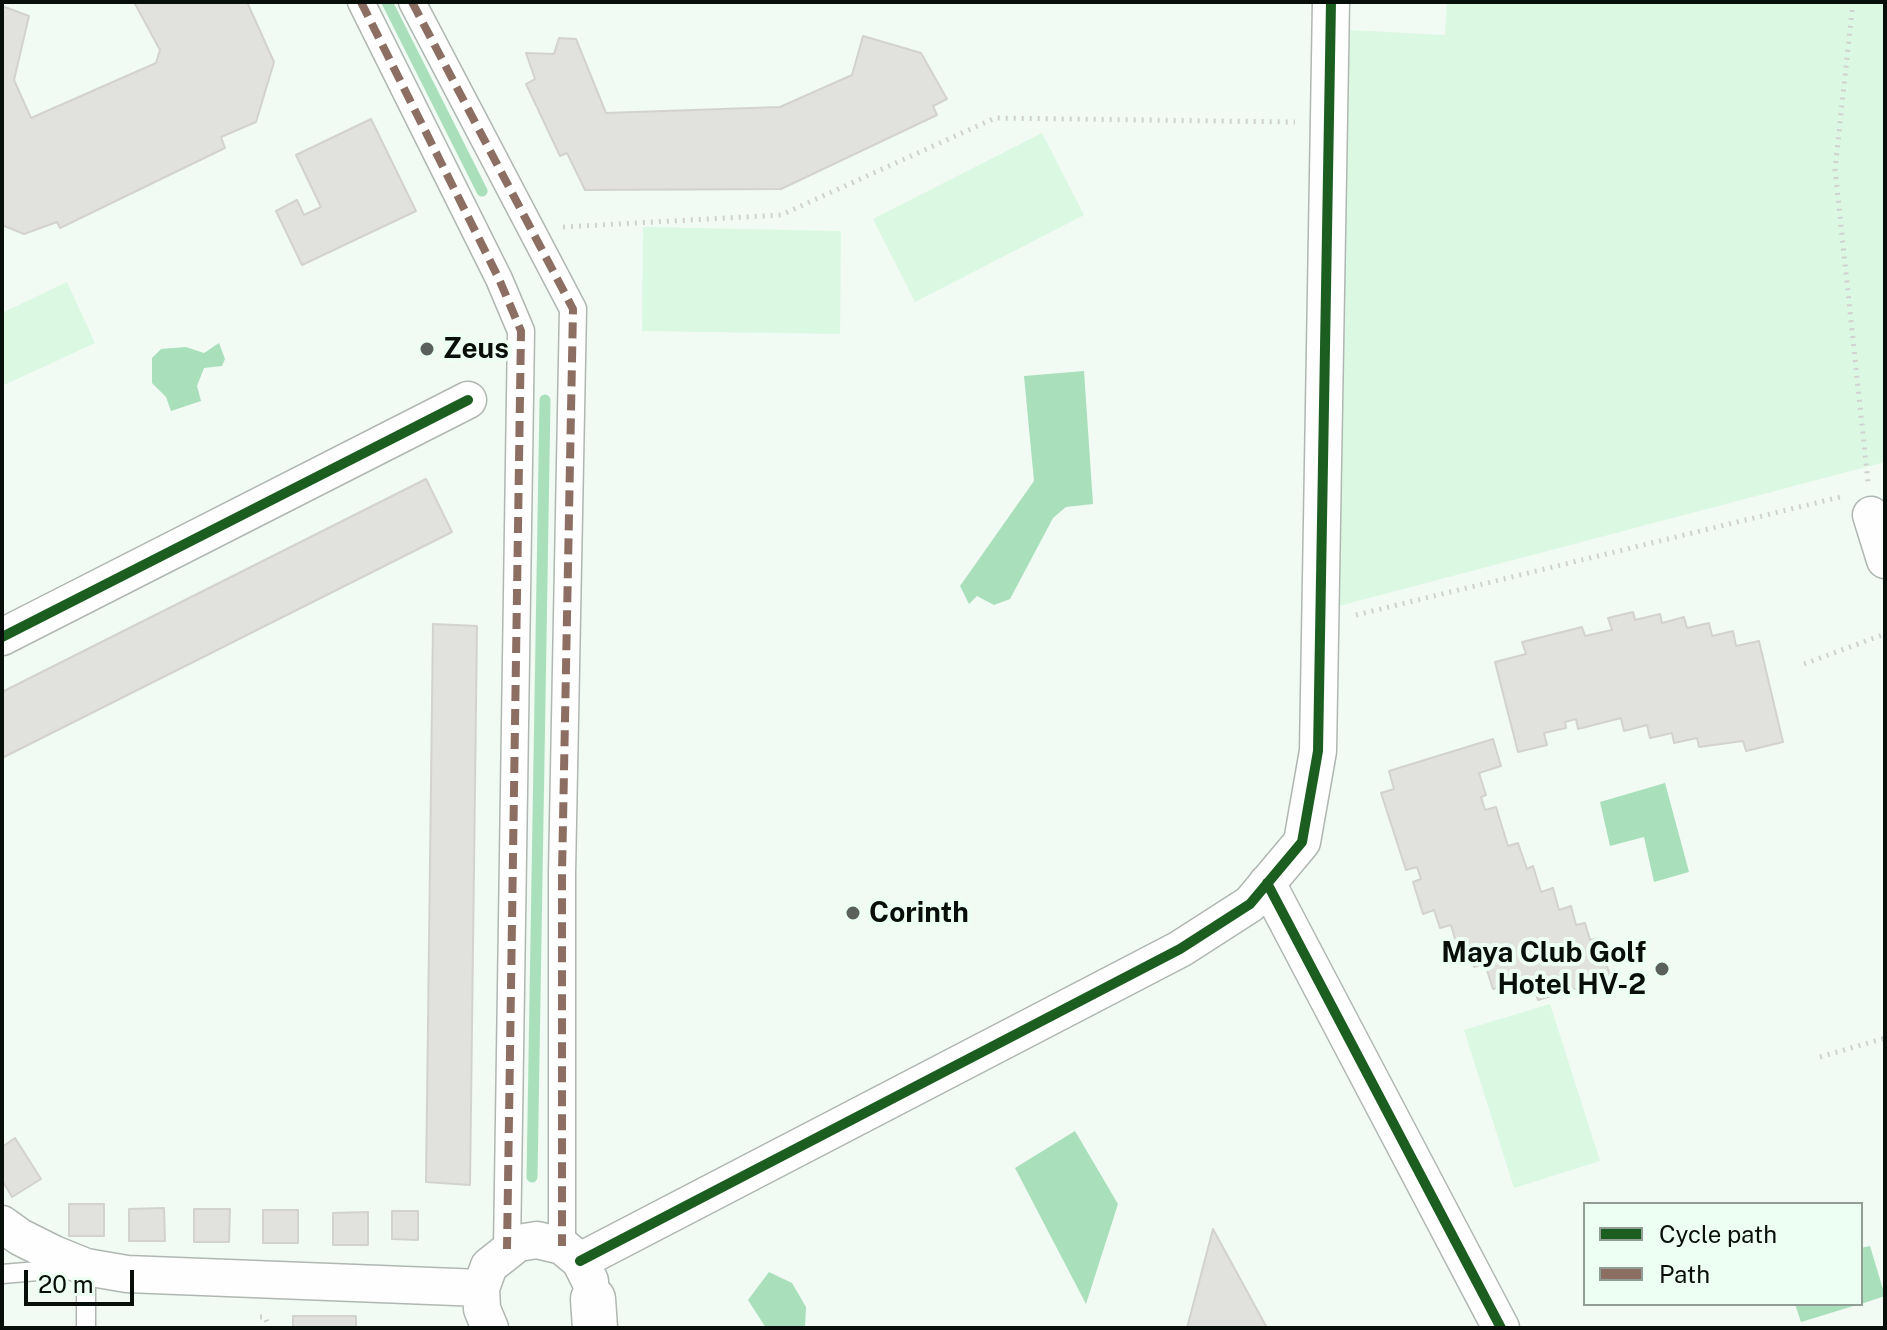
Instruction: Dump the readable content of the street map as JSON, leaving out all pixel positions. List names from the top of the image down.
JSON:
{
  "places": ["Zeus", "Corinth", "Maya Club Golf Hotel HV-2"],
  "legend": ["Cycle path", "Path"],
  "scale_bar": "20 m"
}
